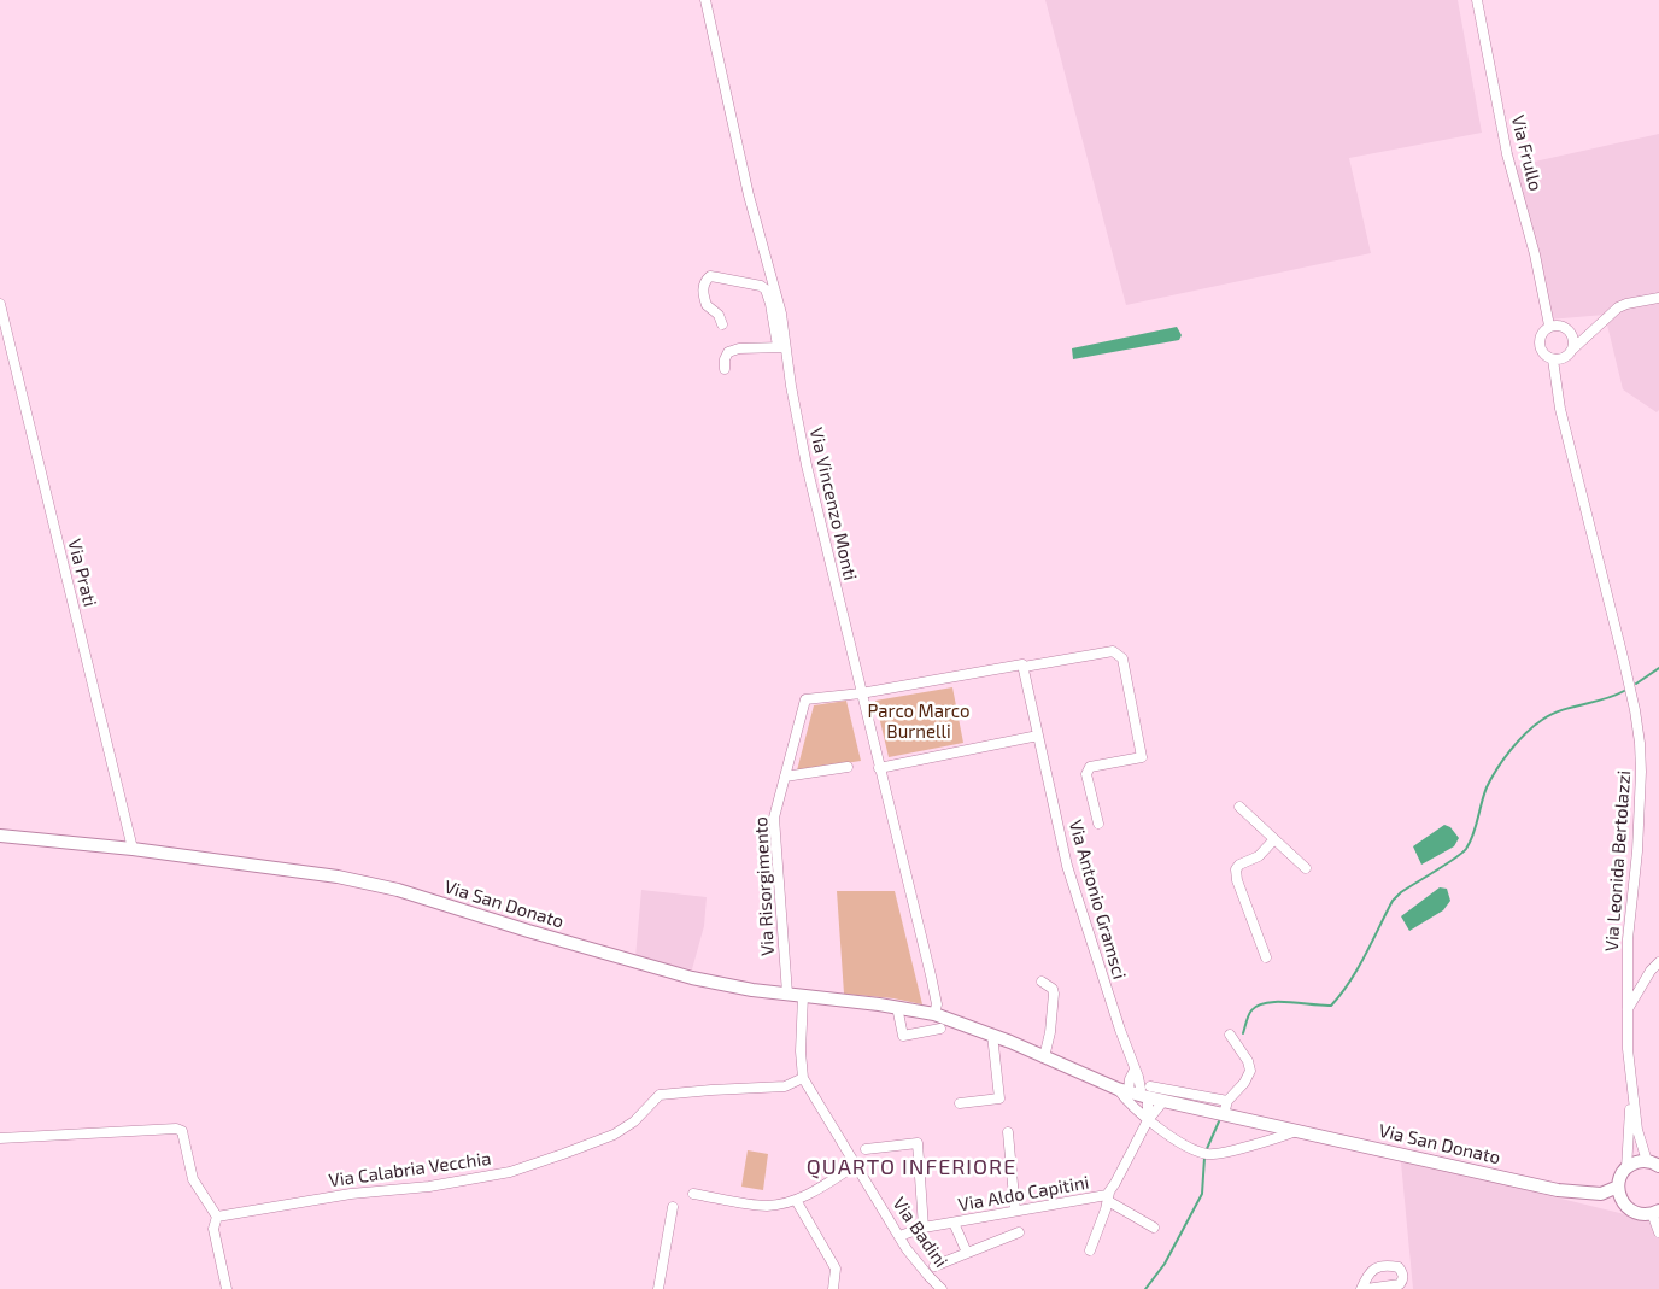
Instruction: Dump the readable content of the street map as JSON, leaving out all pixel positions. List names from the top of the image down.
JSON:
{
  "streets": {
    "main road": ["Via San Donato"],
    "street": [
      "Via Frullo",
      "Via Vincenzo Monti",
      "Via Prati",
      "Via Leonida Bertolazzi",
      "Via Risorgimento",
      "Via Antonio Gramsci",
      "Via Calabria Vecchia",
      "Via Aldo Capitini",
      "Via Badini"
    ]
  },
  "crossings": [
    ["Via Frullo", "Via Leonida Bertolazzi"],
    ["Via Vincenzo Monti", "Via Risorgimento"],
    ["Via Vincenzo Monti", "Via Antonio Gramsci"],
    ["Via Vincenzo Monti", "Via San Donato"],
    ["Via Prati", "Via San Donato"],
    ["Via Risorgimento", "Via Antonio Gramsci"],
    ["Via Risorgimento", "Via San Donato"],
    ["Via Antonio Gramsci", "Via San Donato"],
    ["Via Antonio Gramsci", "Via Aldo Capitini"],
    ["Via San Donato", "Via Aldo Capitini"],
    ["Via San Donato", "Via Badini"],
    ["Via Calabria Vecchia", "Via Badini"],
    ["Via Aldo Capitini", "Via Badini"]
  ],
  "districts": ["QUARTO INFERIORE"],
  "parks": ["Parco Marco Burnelli"]
}
